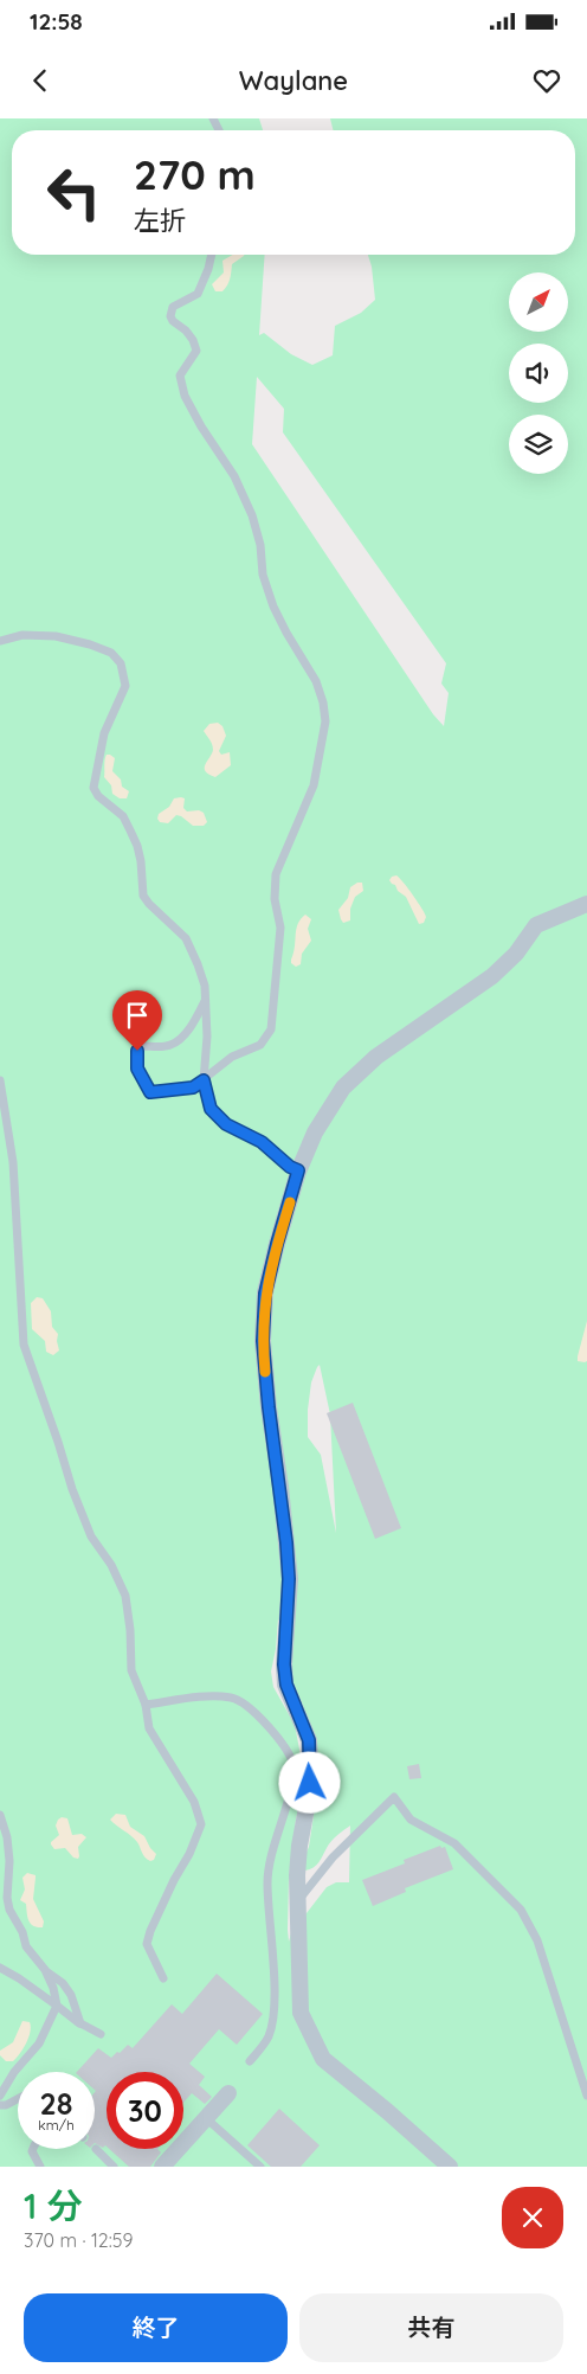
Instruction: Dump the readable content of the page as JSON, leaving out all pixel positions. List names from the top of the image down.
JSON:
{
  "north": "top right",
  "page": {
    "status": "12:58",
    "header": "Waylane",
    "turn": ["270 m", "左折"],
    "speed": "28 km/h",
    "limit": "30",
    "heading": ["1 分", "370 m · 12:59"],
    "buttons": ["終了", "共有"]
  }
}
